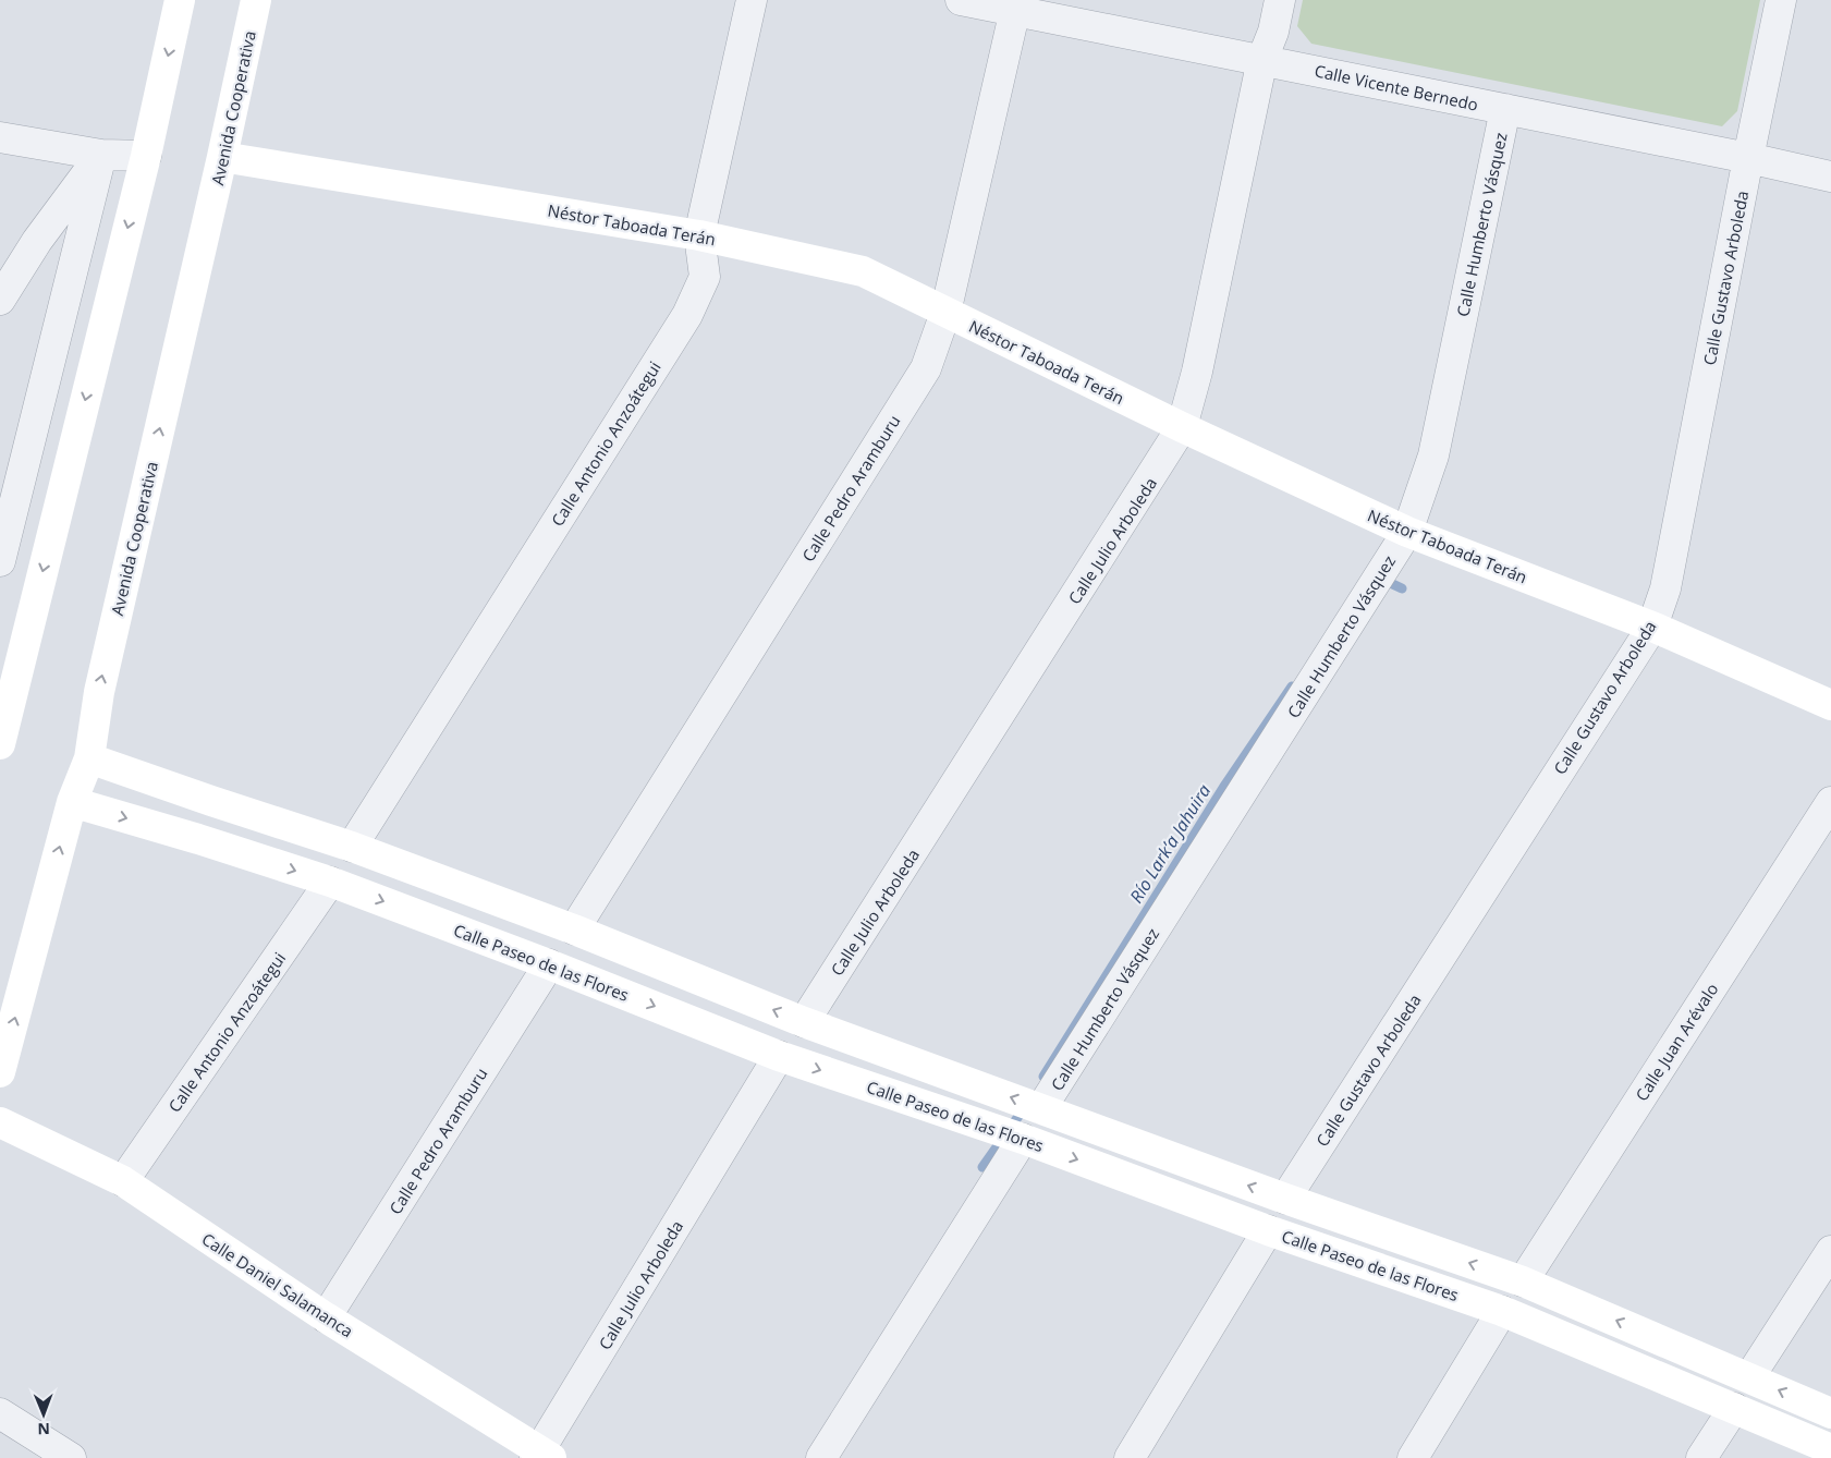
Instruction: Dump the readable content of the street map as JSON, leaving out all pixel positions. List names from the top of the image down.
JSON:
{
  "streets": {
    "street": [
      "Calle Vicente Bernedo",
      "Avenida Cooperativa",
      "Néstor Taboada Terán",
      "Calle Humberto Vásquez",
      "Calle Gustavo Arboleda",
      "Calle Antonio Anzoátegui",
      "Calle Pedro Aramburu",
      "Calle Julio Arboleda",
      "Calle Paseo de las Flores",
      "Calle Juan Arévalo",
      "Calle Daniel Salamanca"
    ]
  },
  "crossings": [
    ["Calle Vicente Bernedo", "Calle Humberto Vásquez"],
    ["Calle Vicente Bernedo", "Calle Gustavo Arboleda"],
    ["Calle Vicente Bernedo", "Calle Pedro Aramburu"],
    ["Calle Vicente Bernedo", "Calle Julio Arboleda"],
    ["Avenida Cooperativa", "Néstor Taboada Terán"],
    ["Avenida Cooperativa", "Calle Paseo de las Flores"],
    ["Néstor Taboada Terán", "Calle Humberto Vásquez"],
    ["Néstor Taboada Terán", "Calle Gustavo Arboleda"],
    ["Néstor Taboada Terán", "Calle Antonio Anzoátegui"],
    ["Néstor Taboada Terán", "Calle Pedro Aramburu"],
    ["Néstor Taboada Terán", "Calle Julio Arboleda"],
    ["Calle Humberto Vásquez", "Calle Paseo de las Flores"],
    ["Calle Gustavo Arboleda", "Calle Paseo de las Flores"],
    ["Calle Antonio Anzoátegui", "Calle Paseo de las Flores"],
    ["Calle Antonio Anzoátegui", "Calle Daniel Salamanca"],
    ["Calle Pedro Aramburu", "Calle Paseo de las Flores"],
    ["Calle Pedro Aramburu", "Calle Daniel Salamanca"],
    ["Calle Julio Arboleda", "Calle Paseo de las Flores"],
    ["Calle Julio Arboleda", "Calle Daniel Salamanca"],
    ["Calle Paseo de las Flores", "Calle Juan Arévalo"]
  ],
  "water": ["Río Lark’a Jahuira"],
  "north": "bottom"
}
